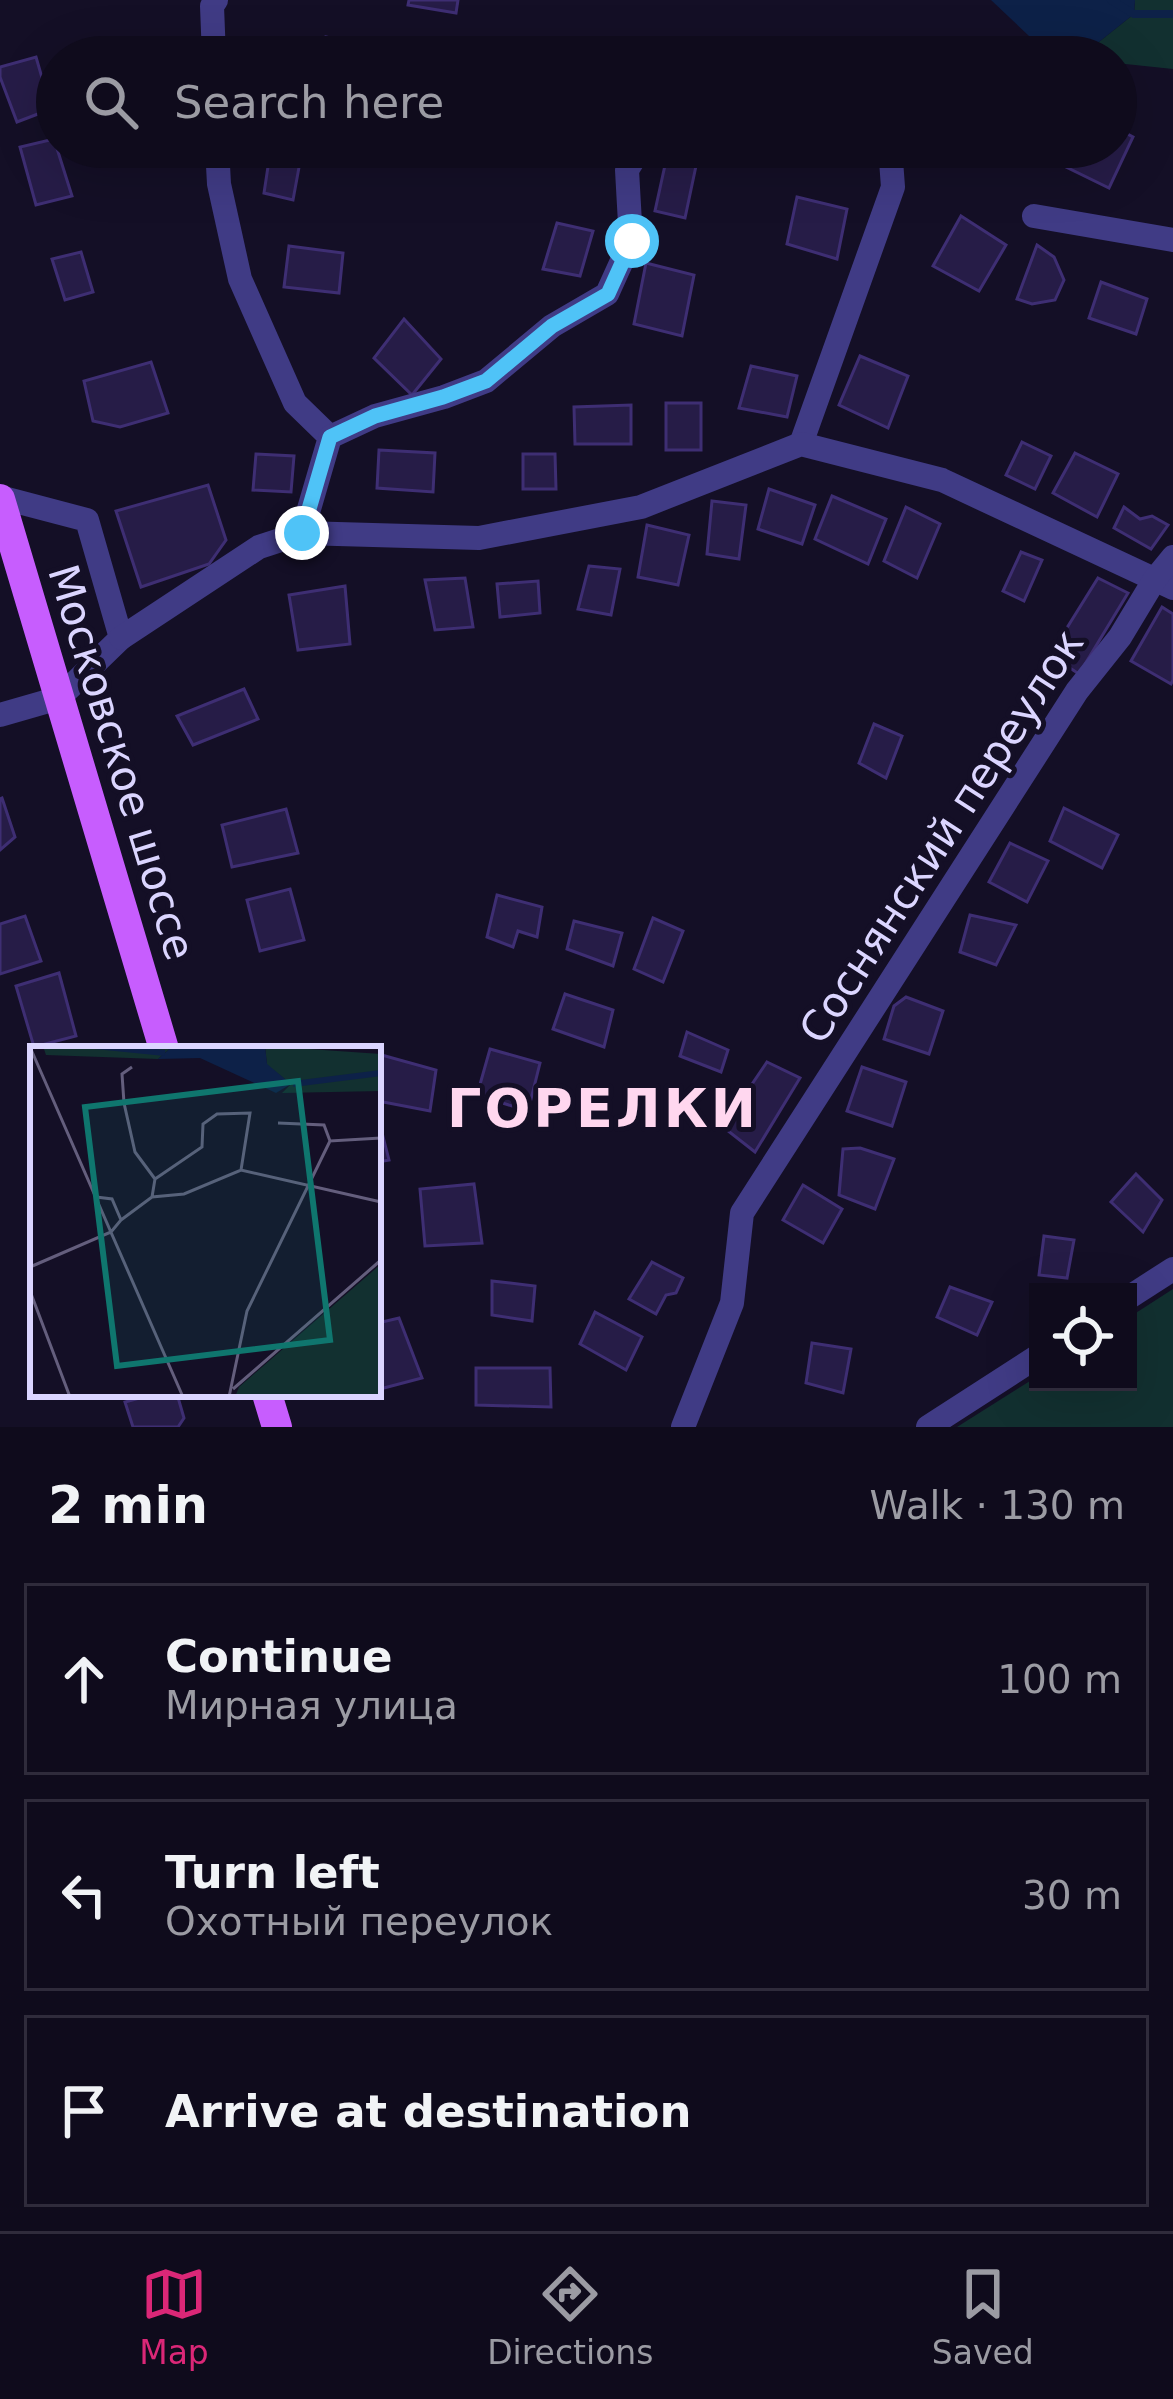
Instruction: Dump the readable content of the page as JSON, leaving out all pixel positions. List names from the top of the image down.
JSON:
{
  "streets": {
    "main road": ["Московское шоссе"],
    "street": ["Соснянский переулок"]
  },
  "districts": ["ГОРЕЛКИ"],
  "page": {
    "search": "Search here",
    "heading": ["2 min", "Walk · 130 m"],
    "list": [
      ["Continue", "Мирная улица", "100 m"],
      ["Turn left", "Охотный переулок", "30 m"],
      "Arrive at destination"
    ],
    "nav": ["Map", "Directions", "Saved"]
  }
}
